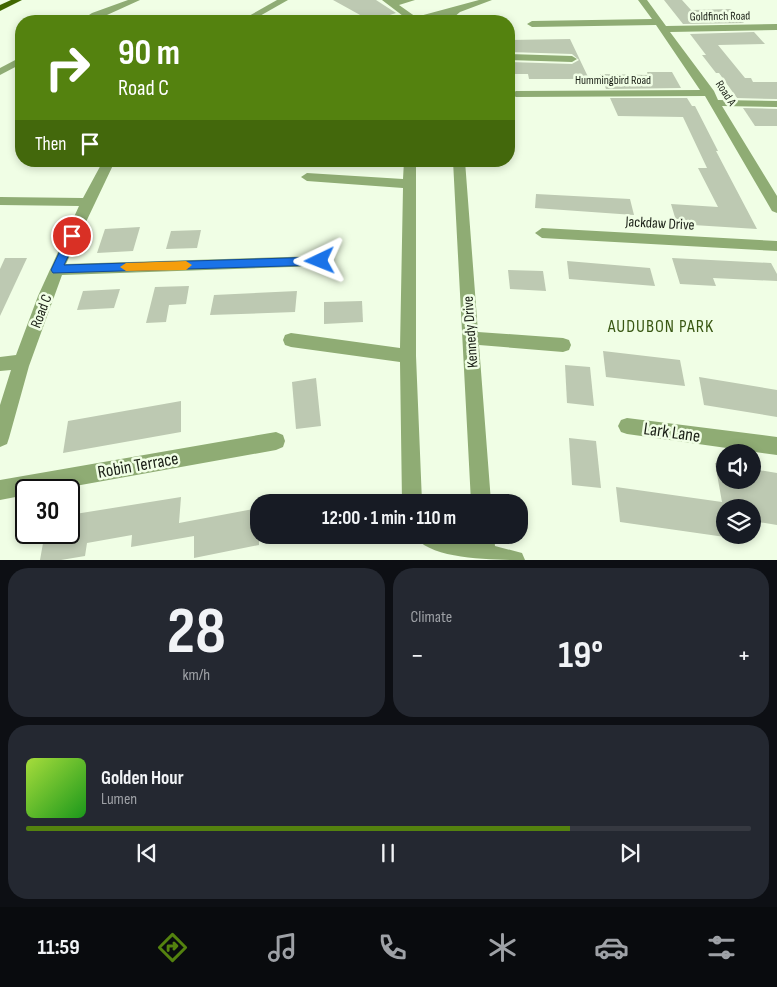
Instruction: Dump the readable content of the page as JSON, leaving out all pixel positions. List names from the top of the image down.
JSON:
{
  "streets": {
    "street": [
      "Goldfinch Road",
      "Hummingbird Road",
      "Road A",
      "Jackdaw Drive",
      "Road C",
      "Kennedy Drive",
      "Lark Lane",
      "Robin Terrace"
    ]
  },
  "crossings": [
    ["Goldfinch Road", "Road A"],
    ["Hummingbird Road", "Road A"]
  ],
  "districts": ["AUDUBON PARK"],
  "page": {
    "turn": ["90 m", "Road C"],
    "then": "Then",
    "limit": "30",
    "trip": "12:00 · 1 min · 110 m",
    "tile": [
      ["28", "km/h"],
      "Climate"
    ],
    "heat": ["−", "19°", "+"],
    "song": ["Golden Hour", "Lumen"],
    "tabs": "11:59"
  }
}
